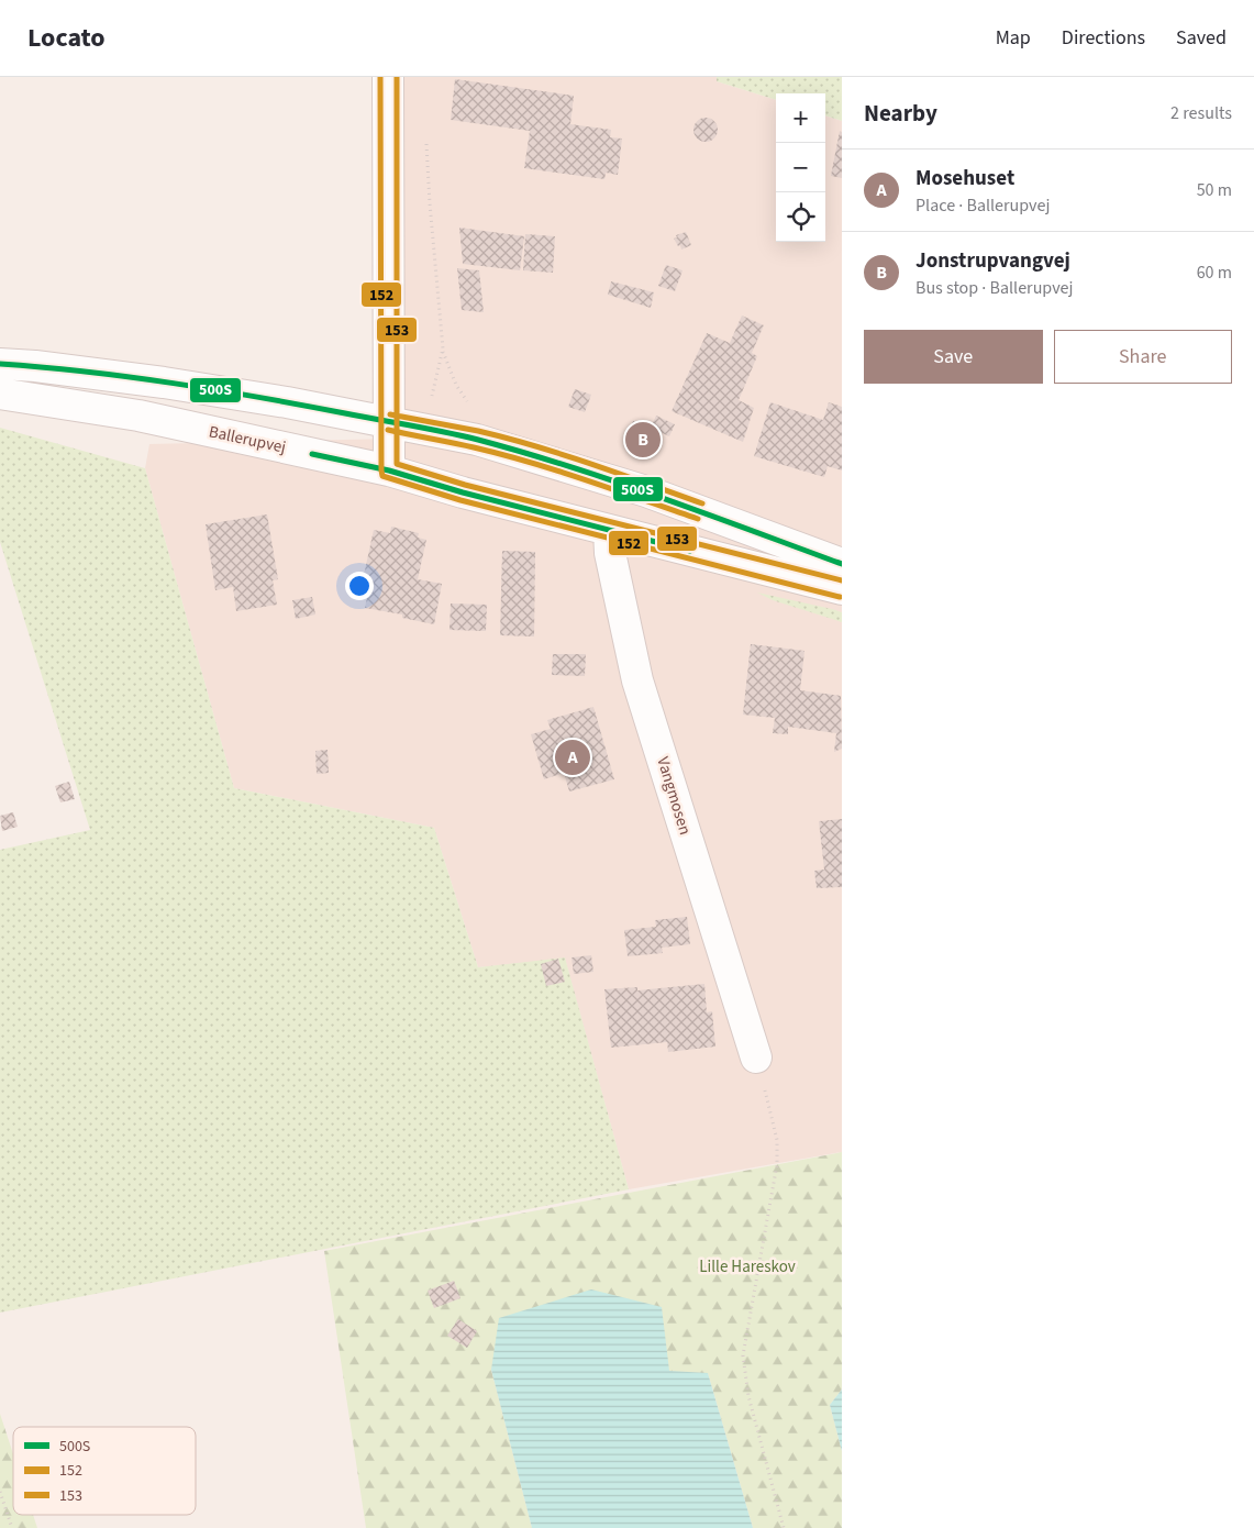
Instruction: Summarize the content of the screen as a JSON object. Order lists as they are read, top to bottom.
{
  "streets": {
    "street": ["Ballerupvej", "Vangmosen"]
  },
  "crossings": [
    ["Ballerupvej", "Vangmosen"]
  ],
  "parks": ["Lille Hareskov"],
  "lines": ["transit line 152", "transit line 153", "transit line 500S"],
  "legend": ["500S", "152", "153"],
  "page": {
    "header": "Locato",
    "nav": ["Map", "Directions", "Saved"],
    "heading": ["Nearby", "2 results"],
    "map_buttons": ["+", "−"],
    "list": [
      {
        "mark": "A",
        "name": "Mosehuset",
        "note": "Place · Ballerupvej",
        "value": "50 m"
      },
      {
        "mark": "B",
        "name": "Jonstrupvangvej",
        "note": "Bus stop · Ballerupvej",
        "value": "60 m"
      }
    ],
    "buttons": ["Save", "Share"],
    "pins": ["B", "A"]
  }
}
